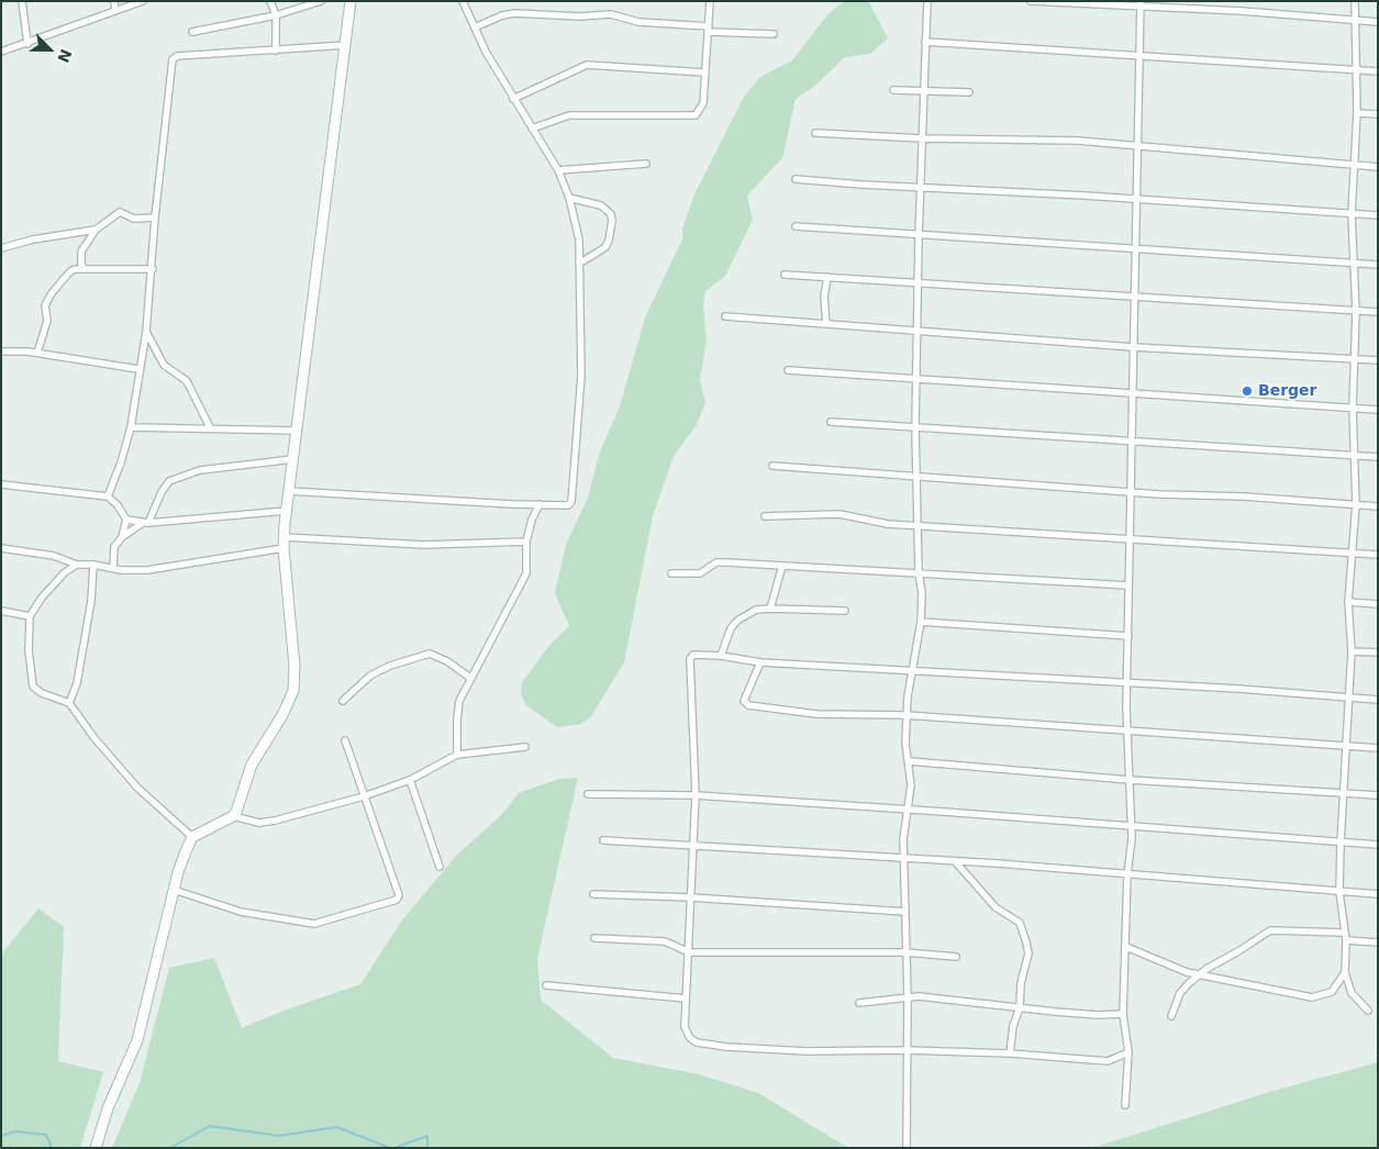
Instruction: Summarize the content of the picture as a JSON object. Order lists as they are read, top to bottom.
{
  "places": ["Berger"],
  "north": "bottom right"
}
